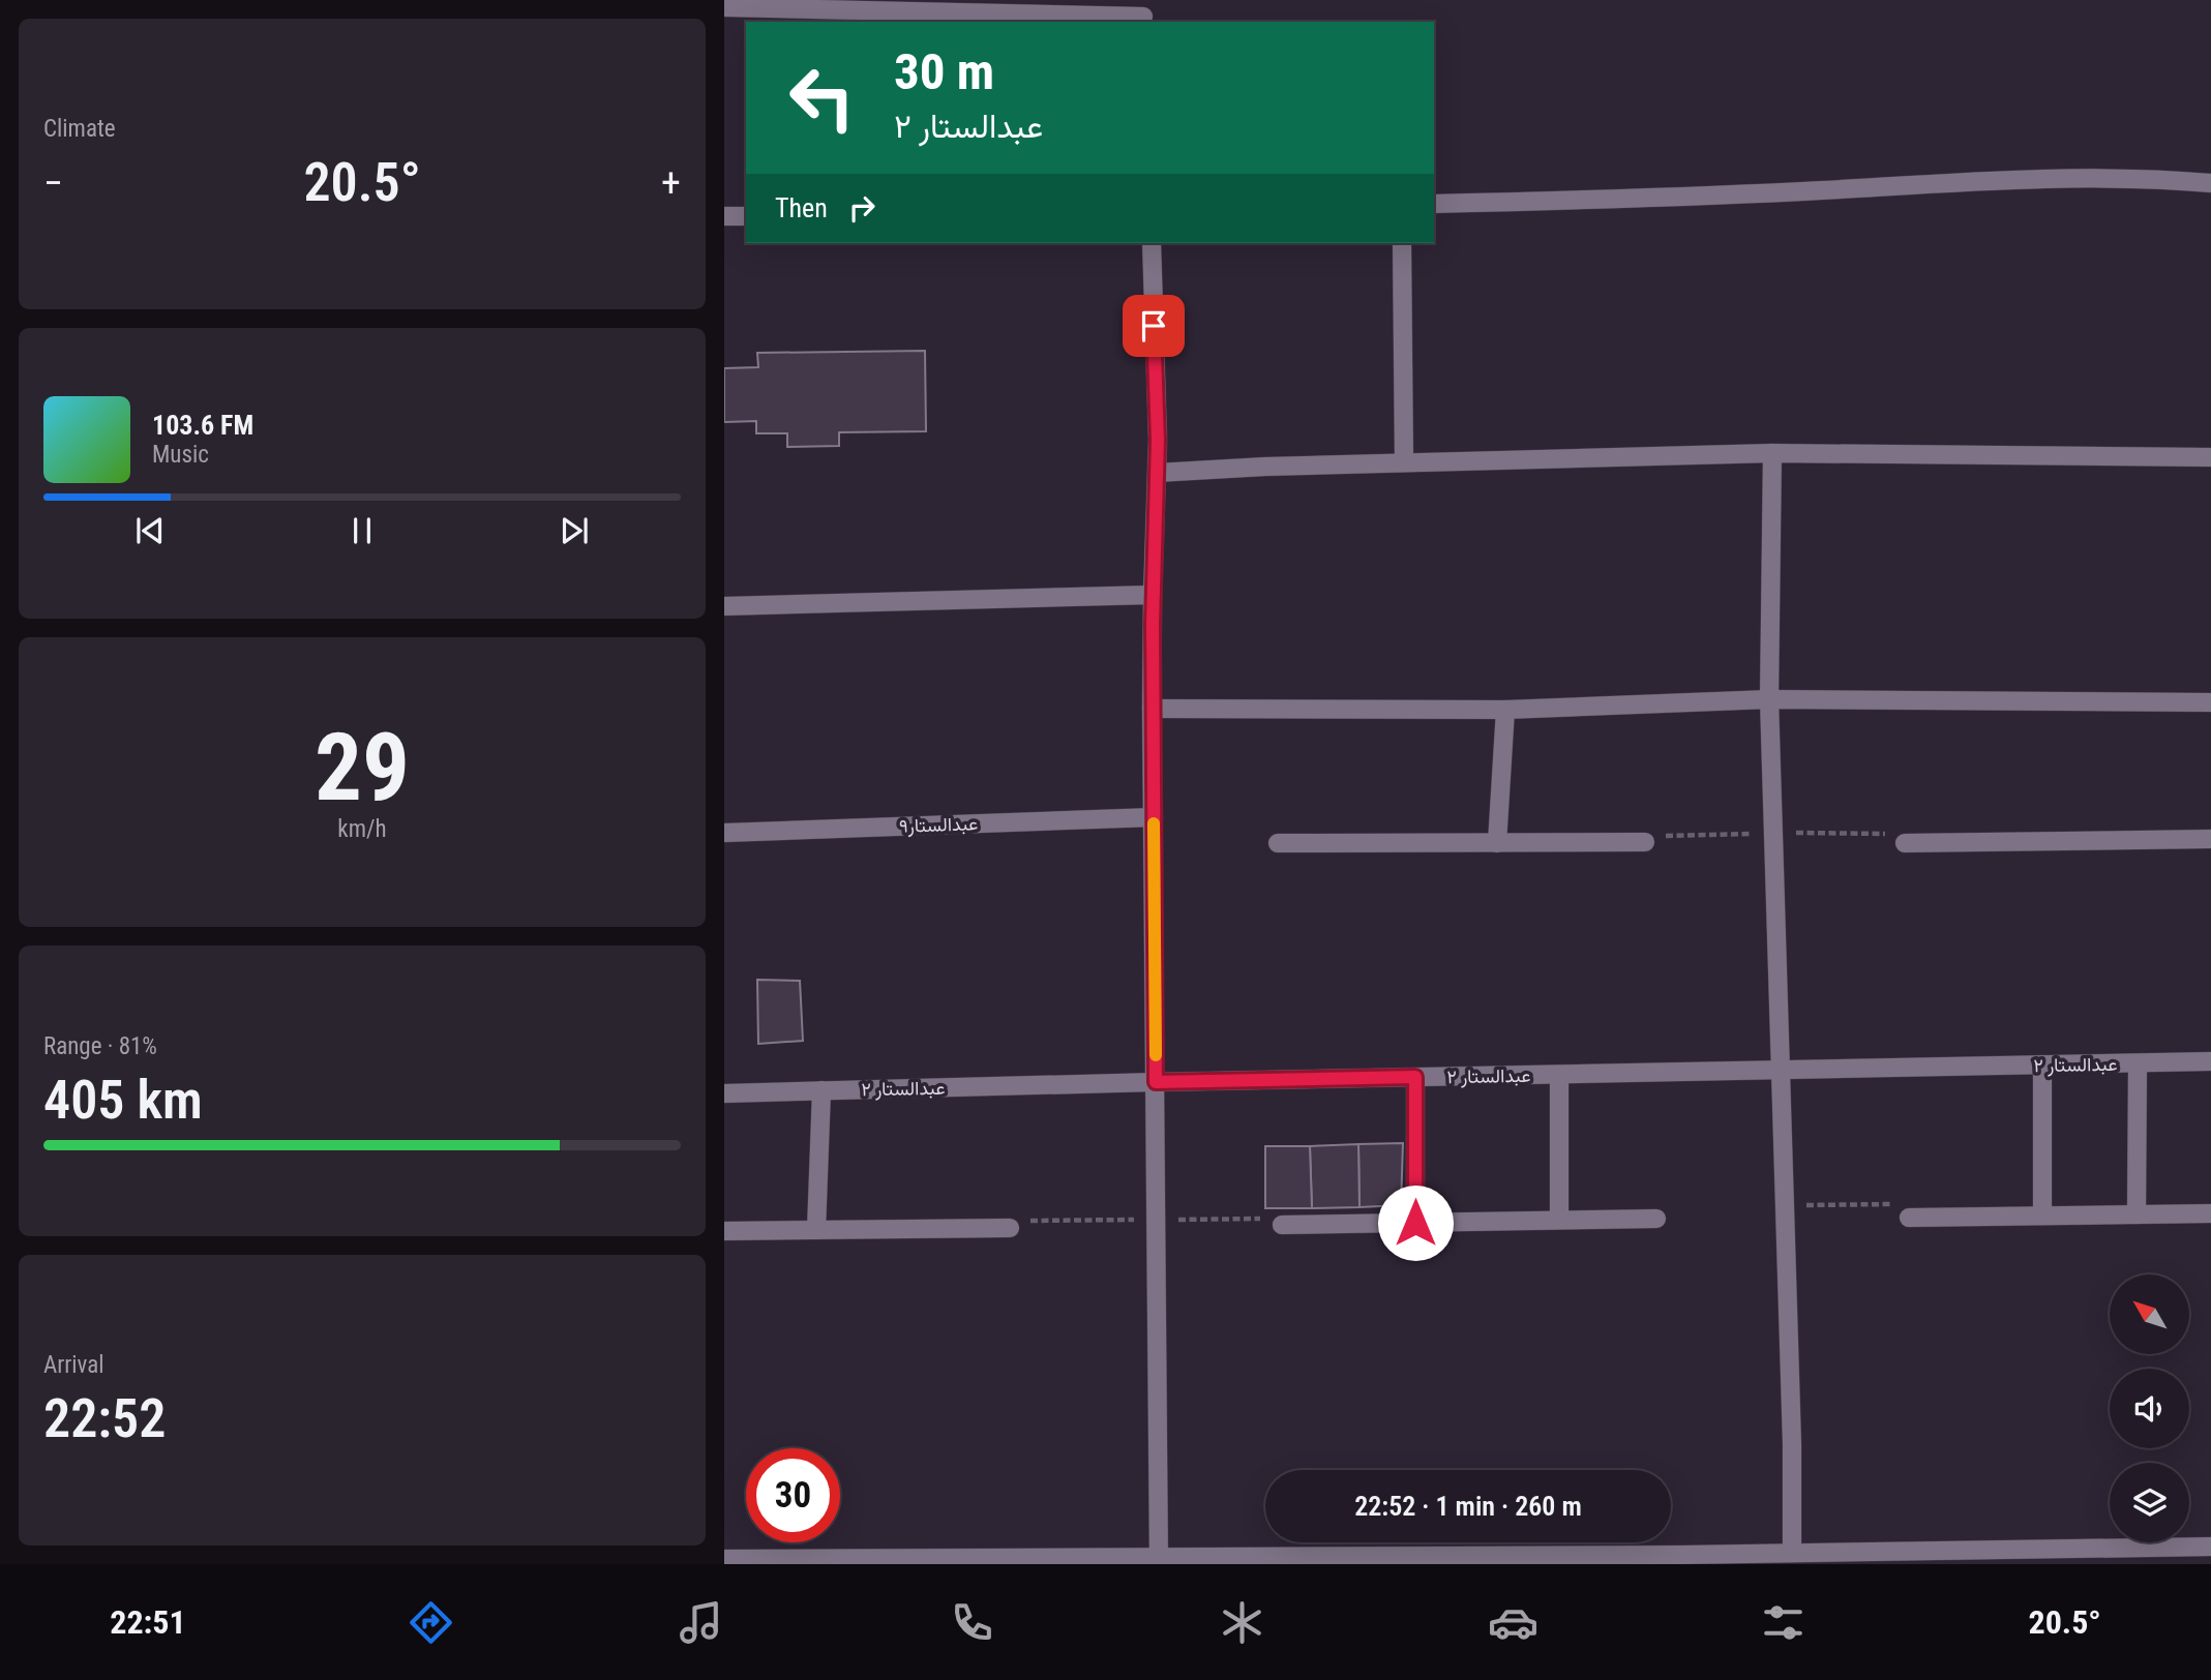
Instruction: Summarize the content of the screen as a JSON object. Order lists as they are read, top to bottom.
{
  "streets": {
    "street": ["عبدالستار۹", "عبدالستار ۲"]
  },
  "north": "top left",
  "page": {
    "tile": [
      "Climate",
      ["29", "km/h"],
      ["Range · 81%", "405 km"],
      ["Arrival", "22:52"]
    ],
    "turn": ["30 m", "عبدالستار ۲"],
    "heat": ["−", "20.5°", "+"],
    "then": "Then",
    "song": ["103.6 FM", "Music"],
    "limit": "30",
    "trip": "22:52 · 1 min · 260 m",
    "tabs": ["22:51", "20.5°"]
  }
}
